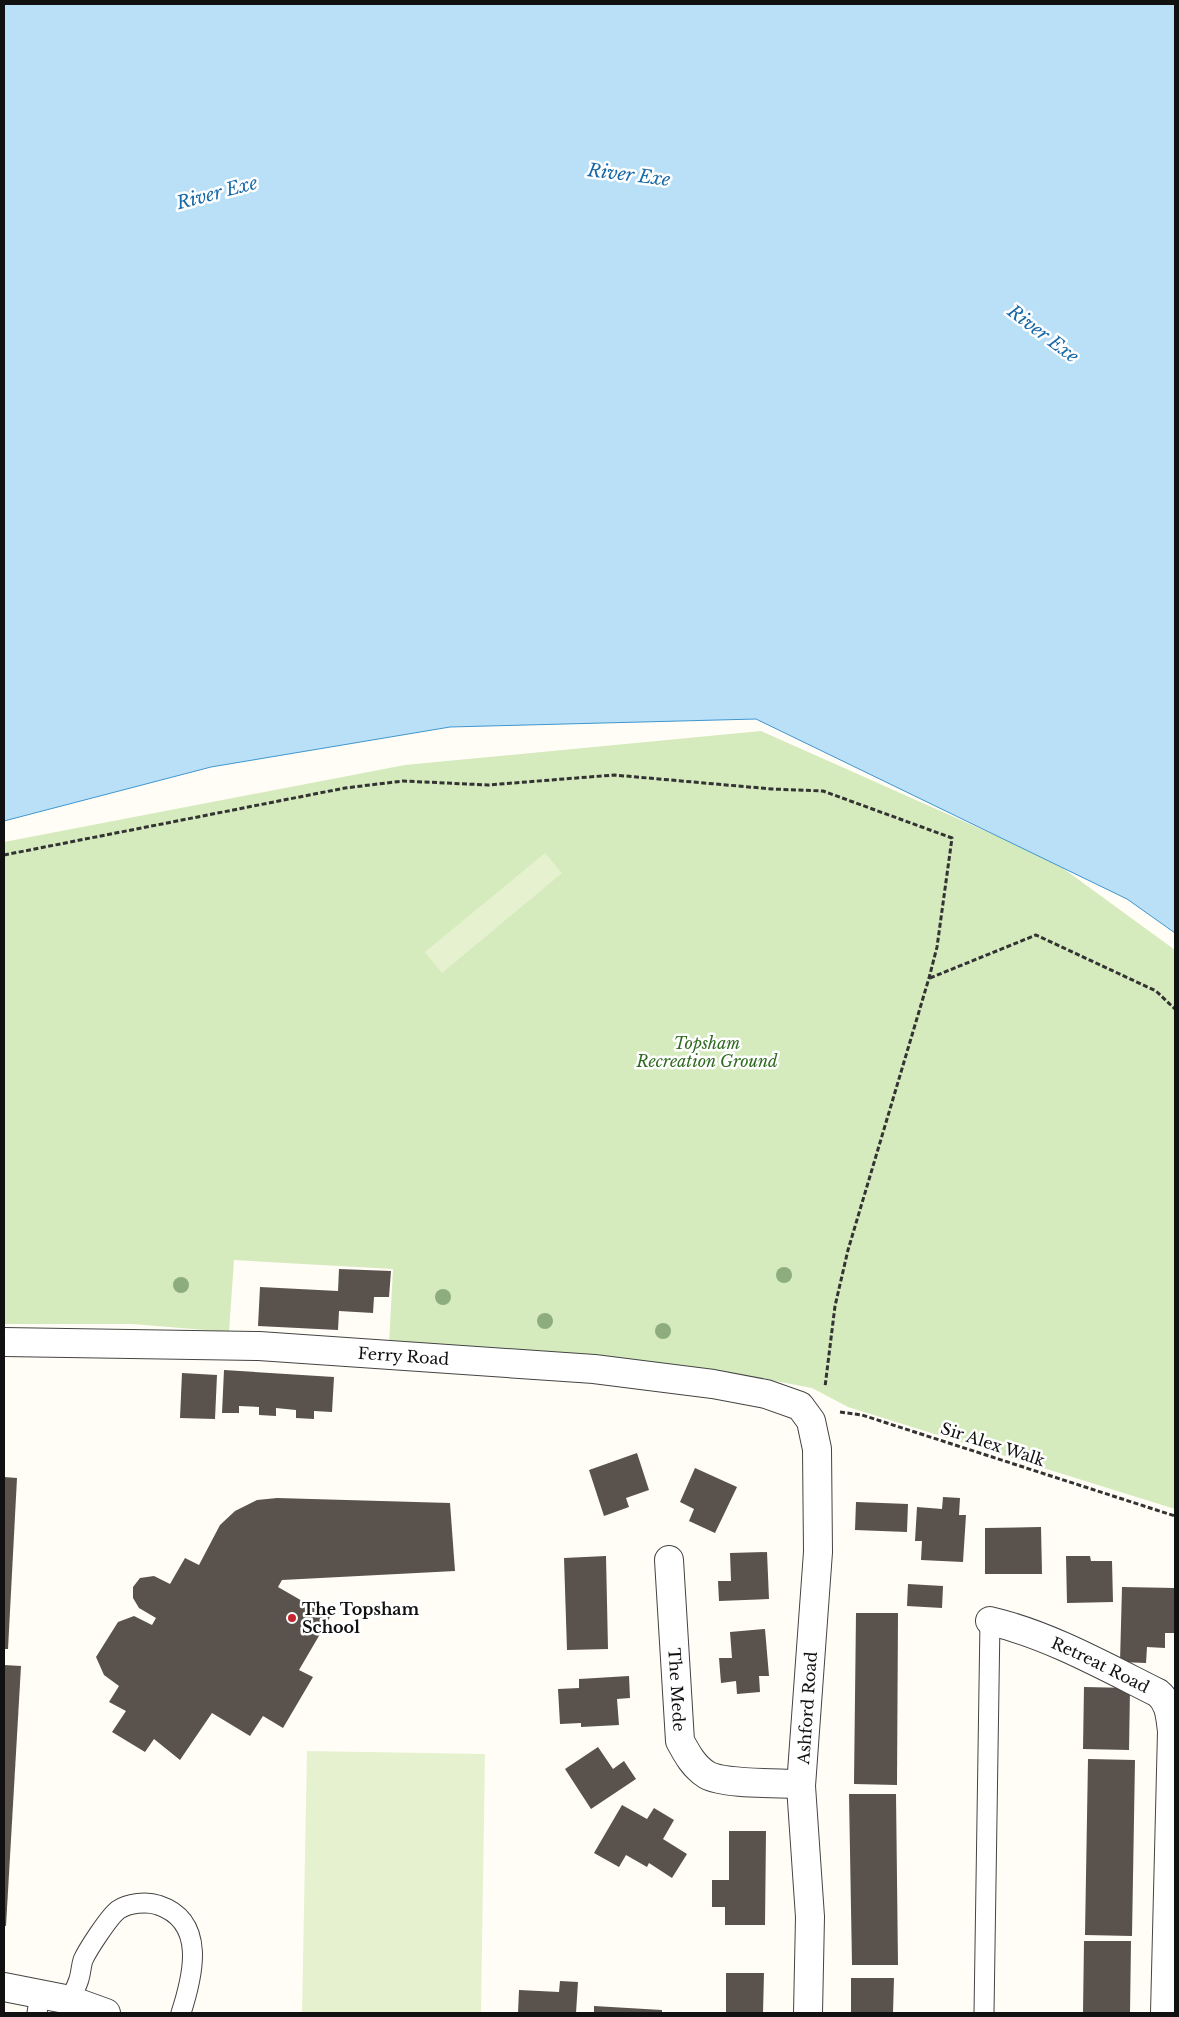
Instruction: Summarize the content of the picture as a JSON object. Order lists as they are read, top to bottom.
{
  "streets": {
    "street": [
      "Ferry Road",
      "Retreat Road",
      "The Mede",
      "Ashford Road"
    ],
    "path": ["Sir Alex Walk"]
  },
  "crossings": [
    ["Ferry Road", "Sir Alex Walk"],
    ["Ferry Road", "Ashford Road"],
    ["Sir Alex Walk", "Ashford Road"],
    ["The Mede", "Ashford Road"]
  ],
  "water": ["River Exe"],
  "parks": ["Topsham Recreation Ground"],
  "places": ["The Topsham School"]
}
